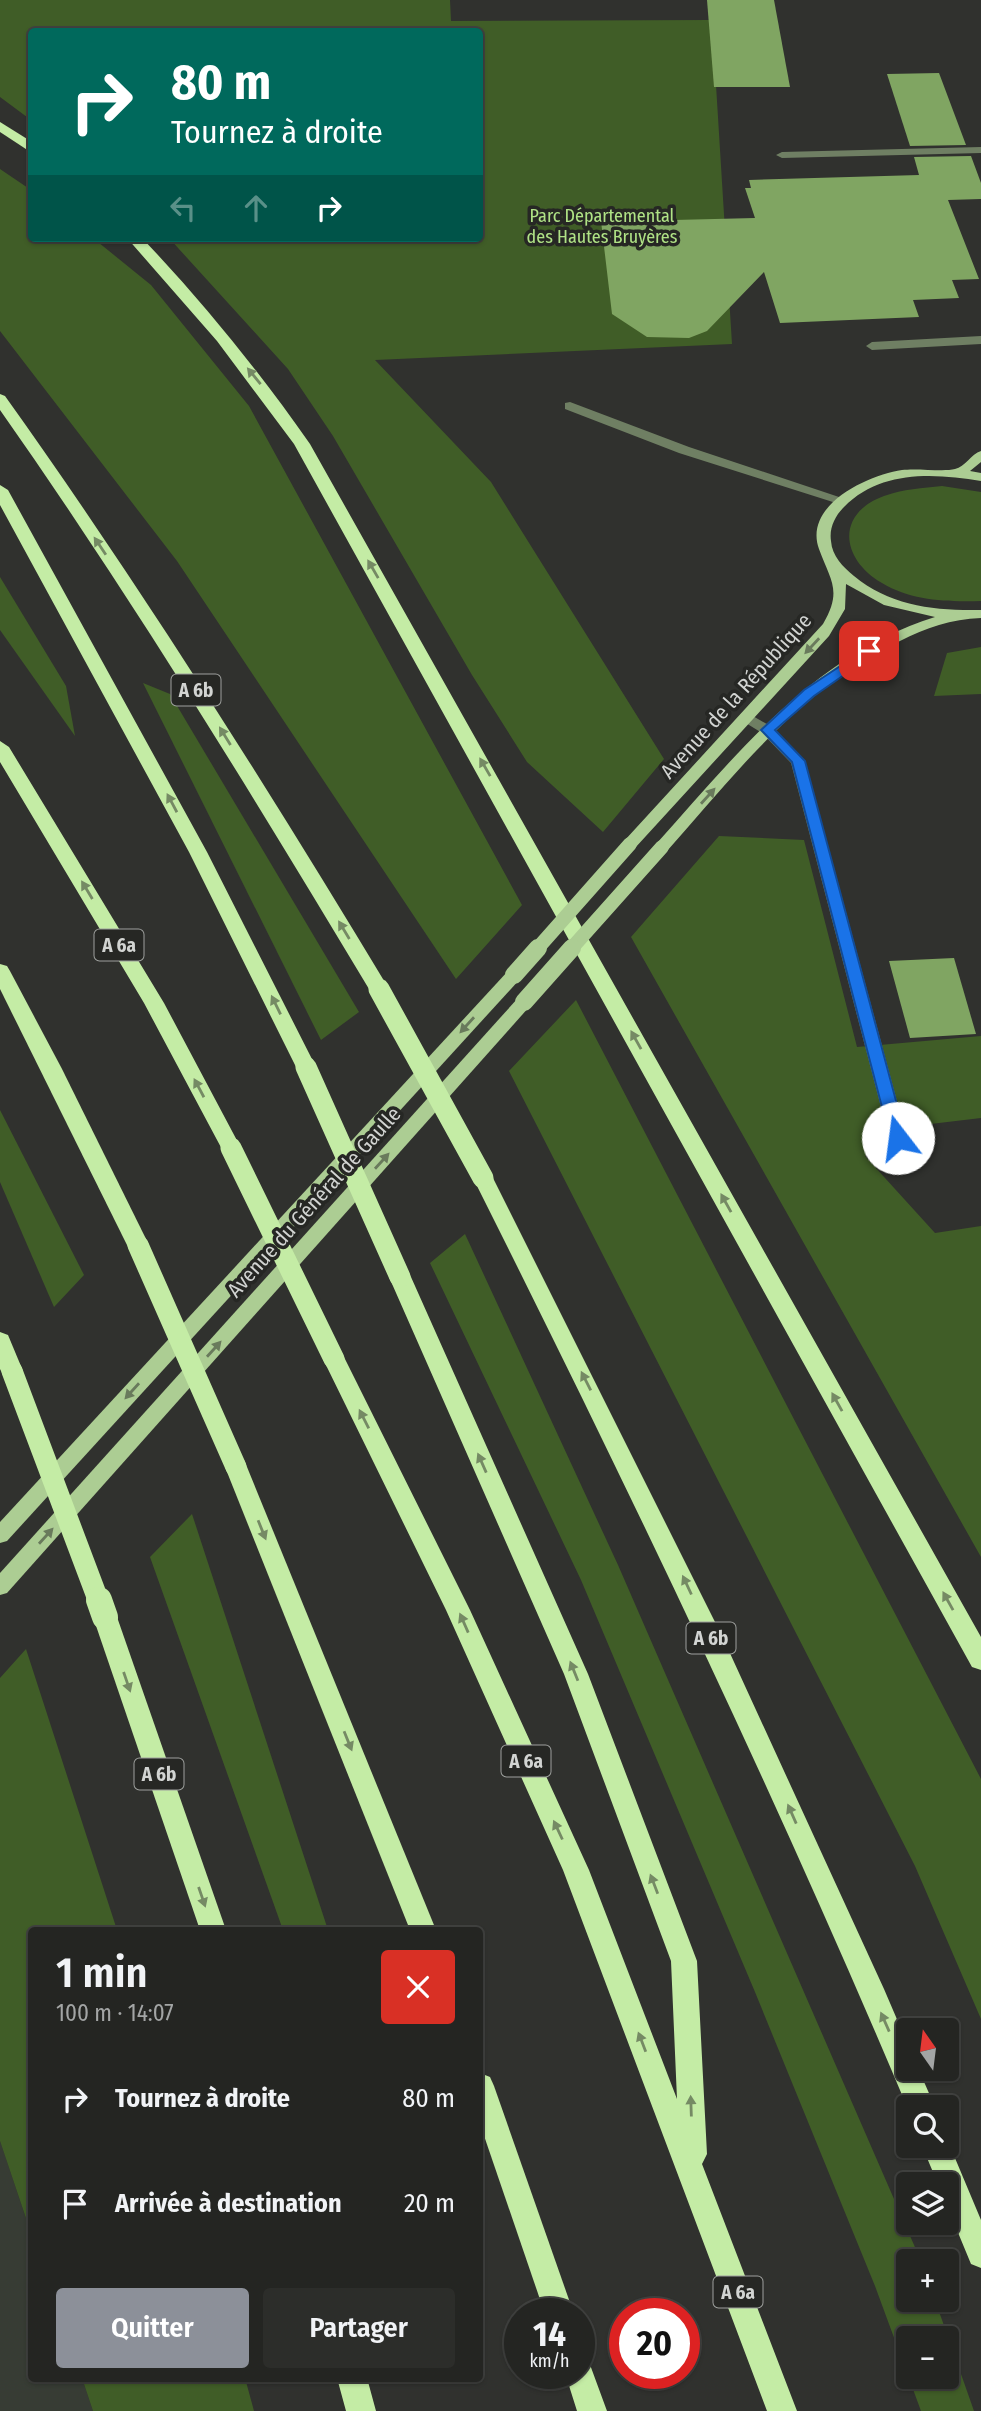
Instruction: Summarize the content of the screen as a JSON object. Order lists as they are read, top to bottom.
{
  "streets": {
    "highway": ["A 6b", "A 6a"],
    "main road": ["Avenue de la République", "Avenue du Général de Gaulle"]
  },
  "crossings": [
    ["Avenue de la République", "Avenue du Général de Gaulle"]
  ],
  "one_way": ["Avenue de la République"],
  "parks": ["Parc Départemental des Hautes Bruyères"],
  "north": "top",
  "page": {
    "turn": ["80 m", "Tournez à droite"],
    "heading": ["1 min", "100 m · 14:07"],
    "map_buttons": ["+", "−"],
    "list": [
      {
        "name": "Tournez à droite",
        "value": "80 m"
      },
      {
        "name": "Arrivée à destination",
        "value": "20 m"
      }
    ],
    "buttons": ["Quitter", "Partager"],
    "speed": "14 km/h",
    "limit": "20"
  }
}
